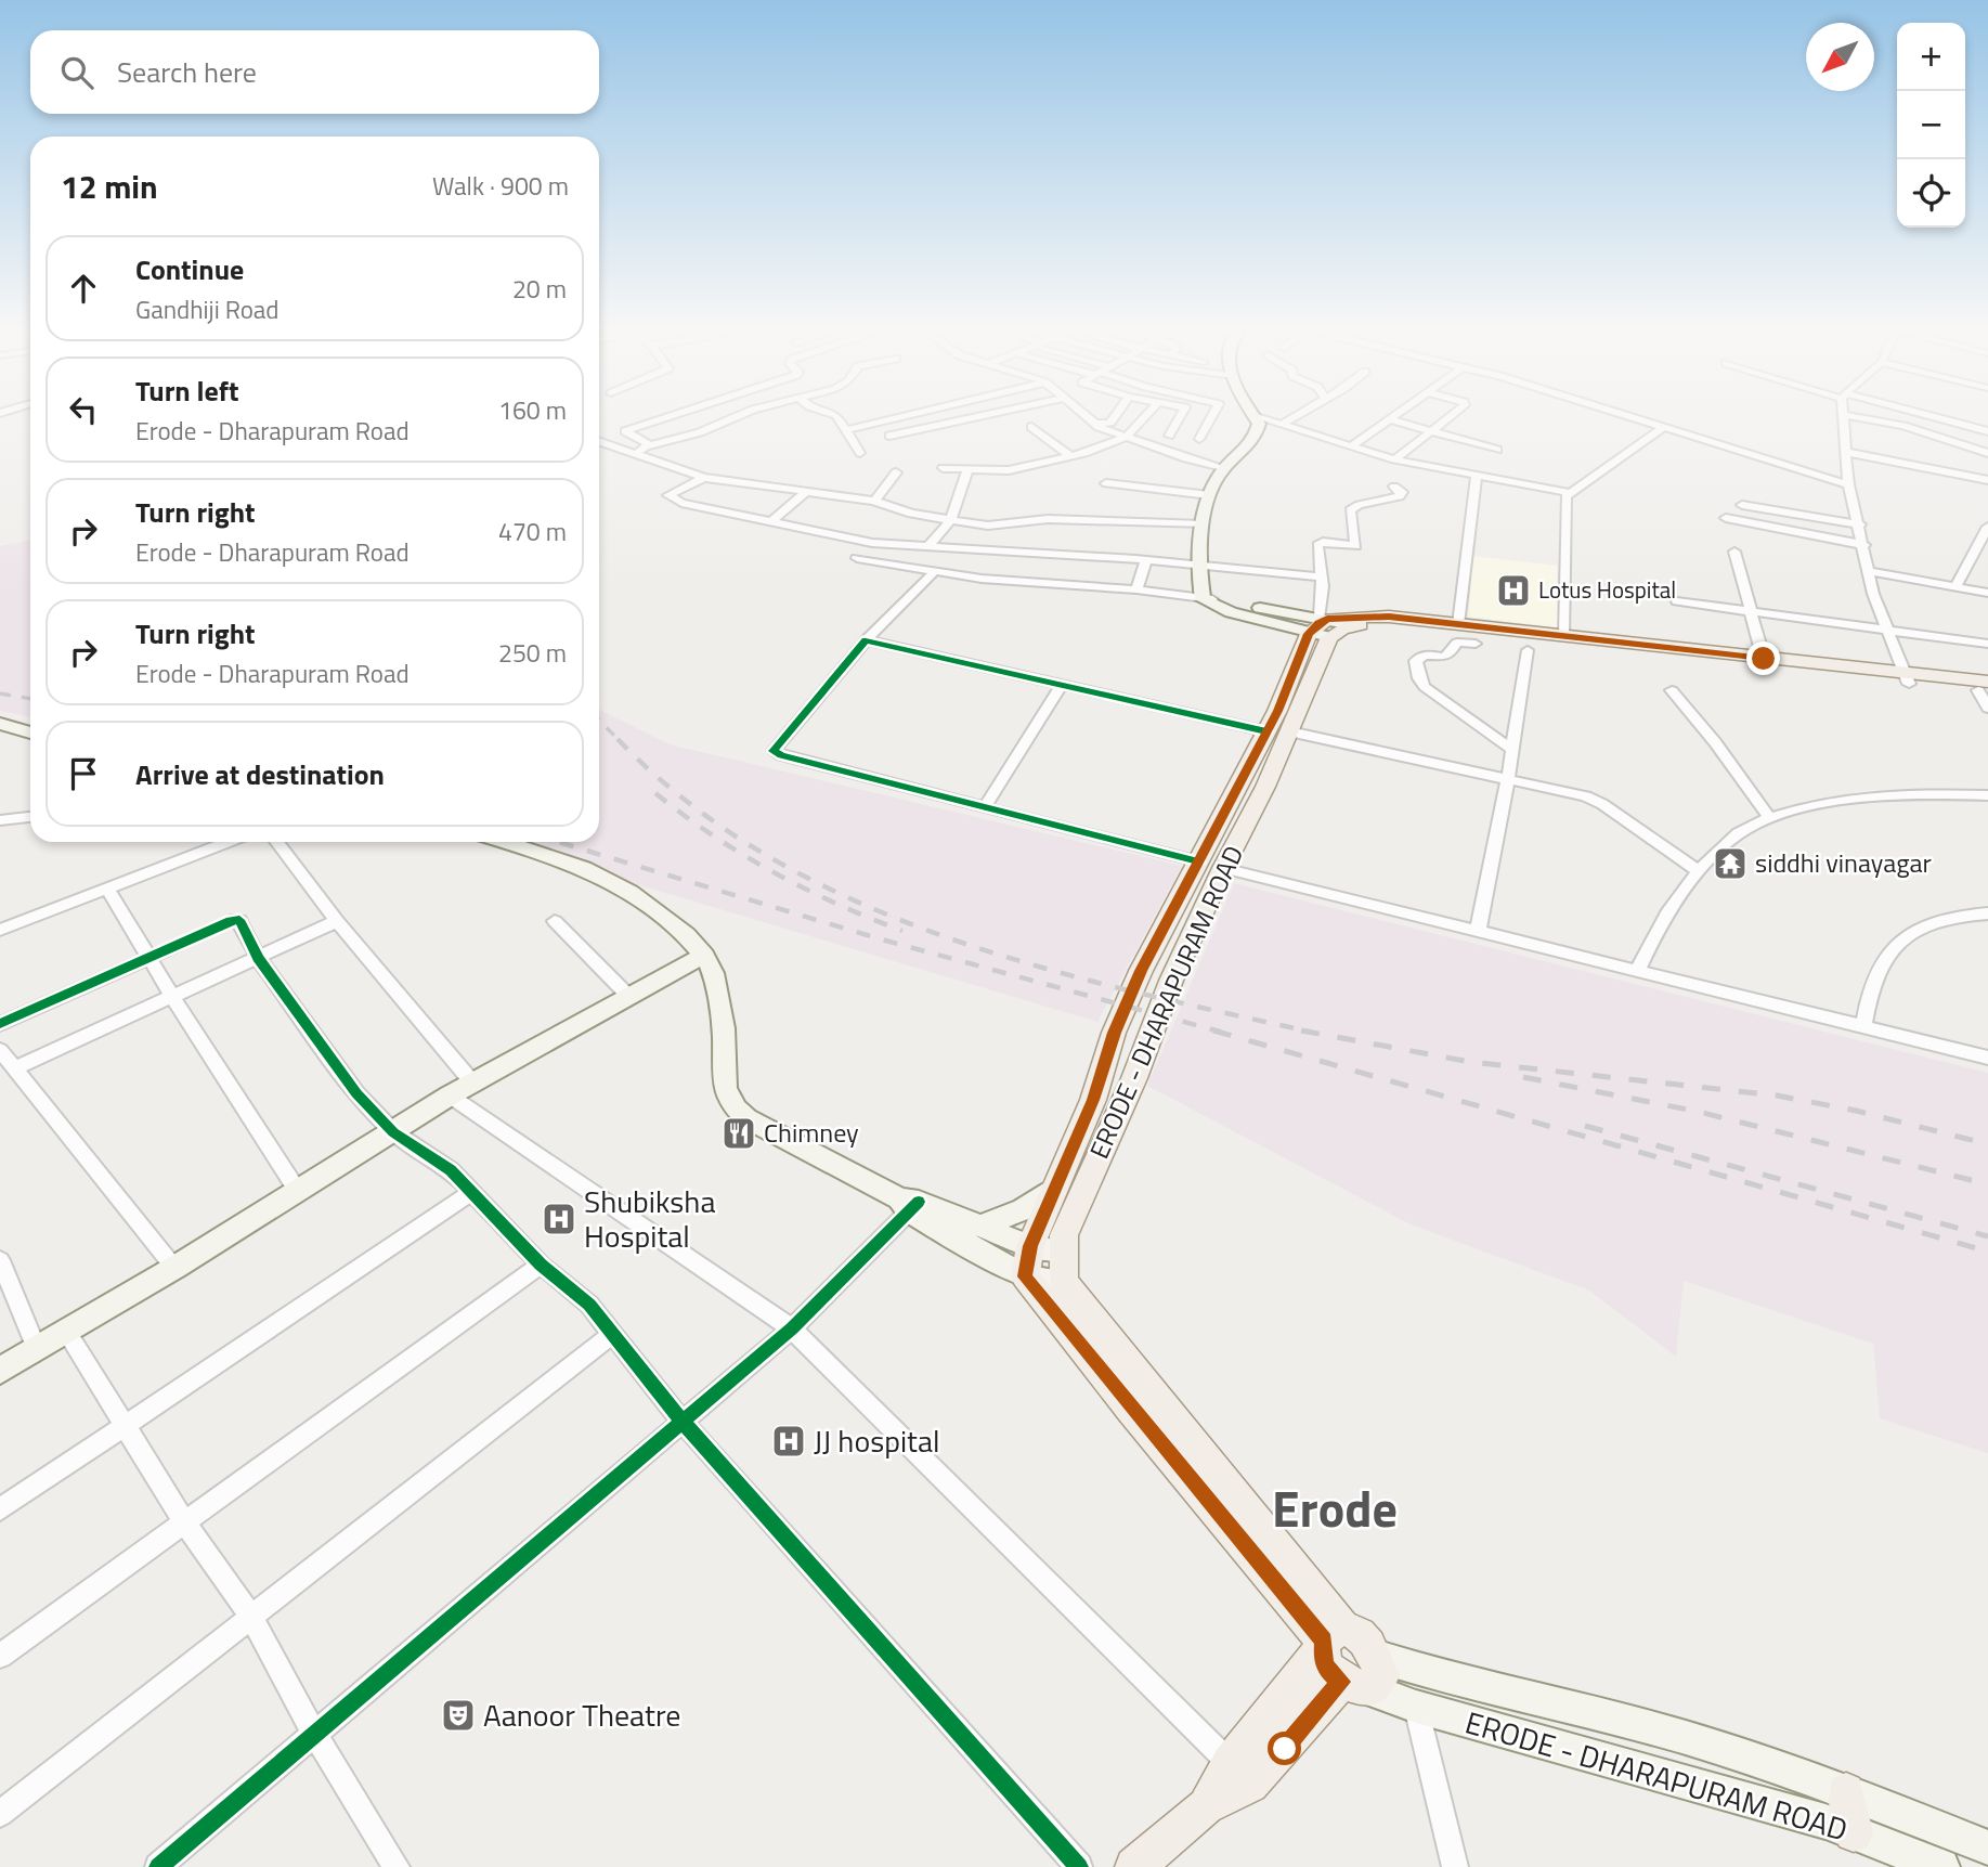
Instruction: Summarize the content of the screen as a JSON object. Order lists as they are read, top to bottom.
{
  "streets": {
    "main road": ["ERODE - DHARAPURAM ROAD"]
  },
  "districts": ["Erode"],
  "places": {
    "hospital": ["Lotus Hospital", "Shubiksha Hospital", "JJ hospital"],
    "temple": ["siddhi vinayagar"],
    "restaurant": ["Chimney"],
    "theatre": ["Aanoor Theatre"]
  },
  "north": "bottom left",
  "page": {
    "map_buttons": ["+", "−"],
    "search": "Search here",
    "heading": ["12 min", "Walk · 900 m"],
    "list": [
      ["Continue", "Gandhiji Road", "20 m"],
      ["Turn left", "Erode - Dharapuram Road", "160 m"],
      ["Turn right", "Erode - Dharapuram Road", "470 m"],
      ["Turn right", "Erode - Dharapuram Road", "250 m"],
      "Arrive at destination"
    ]
  }
}
